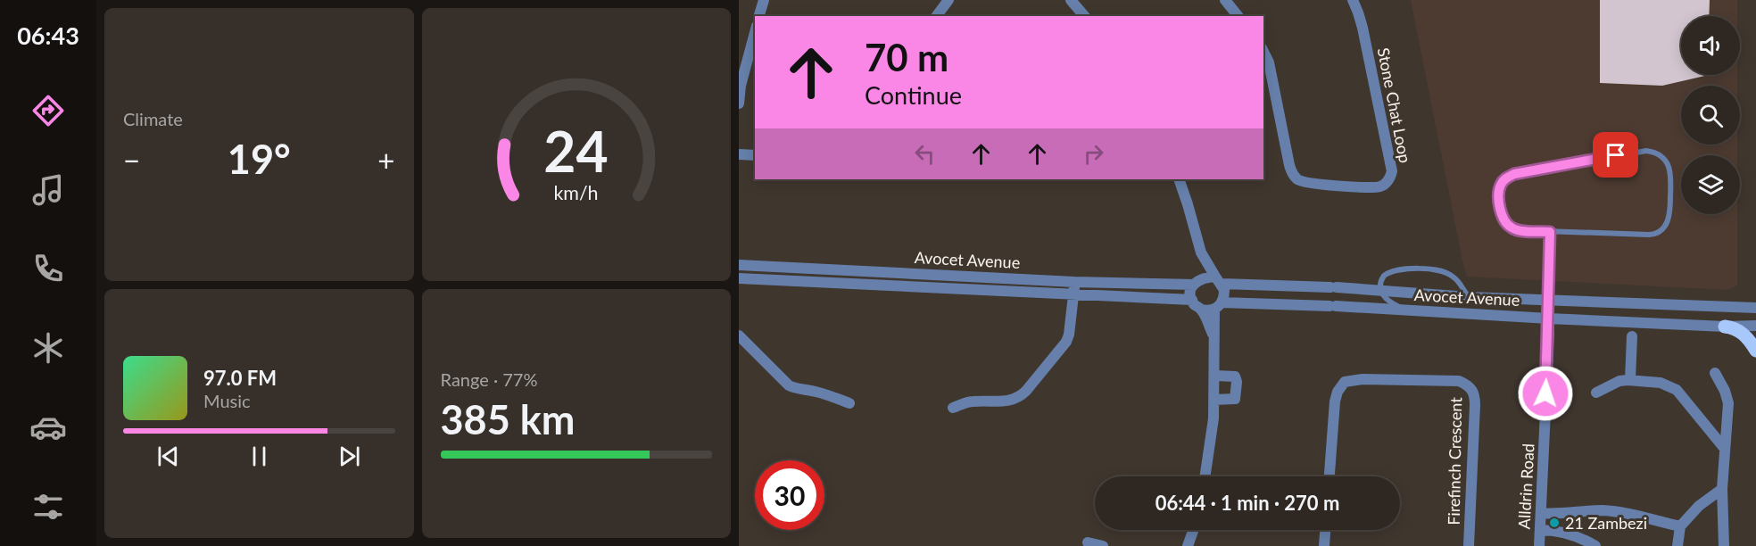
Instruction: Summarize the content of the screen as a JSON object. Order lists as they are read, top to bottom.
{
  "streets": {
    "street": [
      "Stone Chat Loop",
      "Avocet Avenue",
      "Firefinch Crescent",
      "Alldrin Road"
    ]
  },
  "crossings": [
    ["Avocet Avenue", "Alldrin Road"]
  ],
  "places": ["21 Zambezi"],
  "page": {
    "tabs": "06:43",
    "tile": [
      "Climate",
      ["Range · 77%", "385 km"]
    ],
    "turn": ["70 m", "Continue"],
    "heat": ["−", "19°", "+"],
    "song": ["97.0 FM", "Music"],
    "limit": "30",
    "trip": "06:44 · 1 min · 270 m",
    "gauge": ["24", "km/h"]
  }
}
